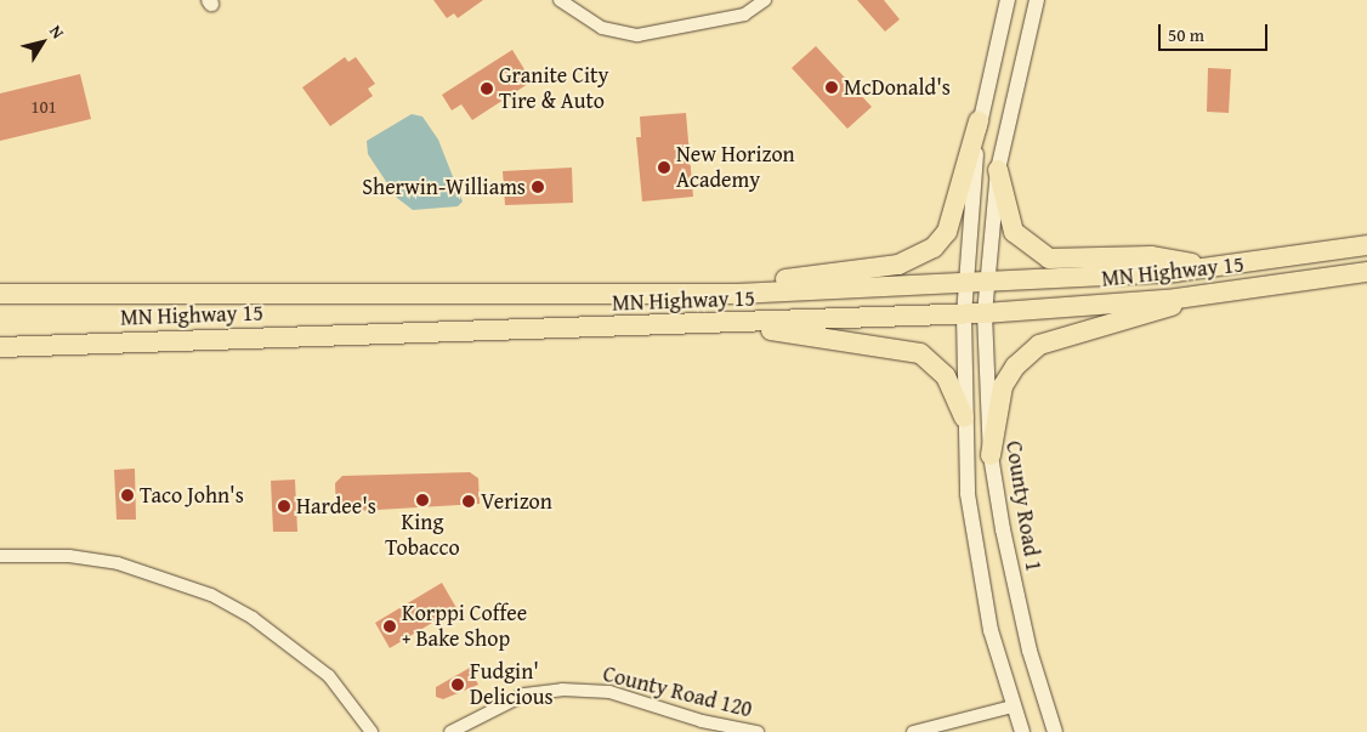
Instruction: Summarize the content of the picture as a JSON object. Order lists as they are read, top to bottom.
{
  "streets": {
    "highway": ["MN Highway 15"],
    "street": ["County Road 1", "County Road 120"]
  },
  "crossings": [
    ["MN Highway 15", "County Road 1"]
  ],
  "places": [
    "McDonald's",
    "Granite City Tire & Auto",
    "New Horizon Academy",
    "Sherwin-Williams",
    "Taco John's",
    "King Tobacco",
    "Verizon",
    "Hardee's",
    "Korppi Coffee + Bake Shop",
    "Fudgin' Delicious"
  ],
  "house_numbers": ["101"],
  "scale_bar": "50 m",
  "north": "top right"
}
